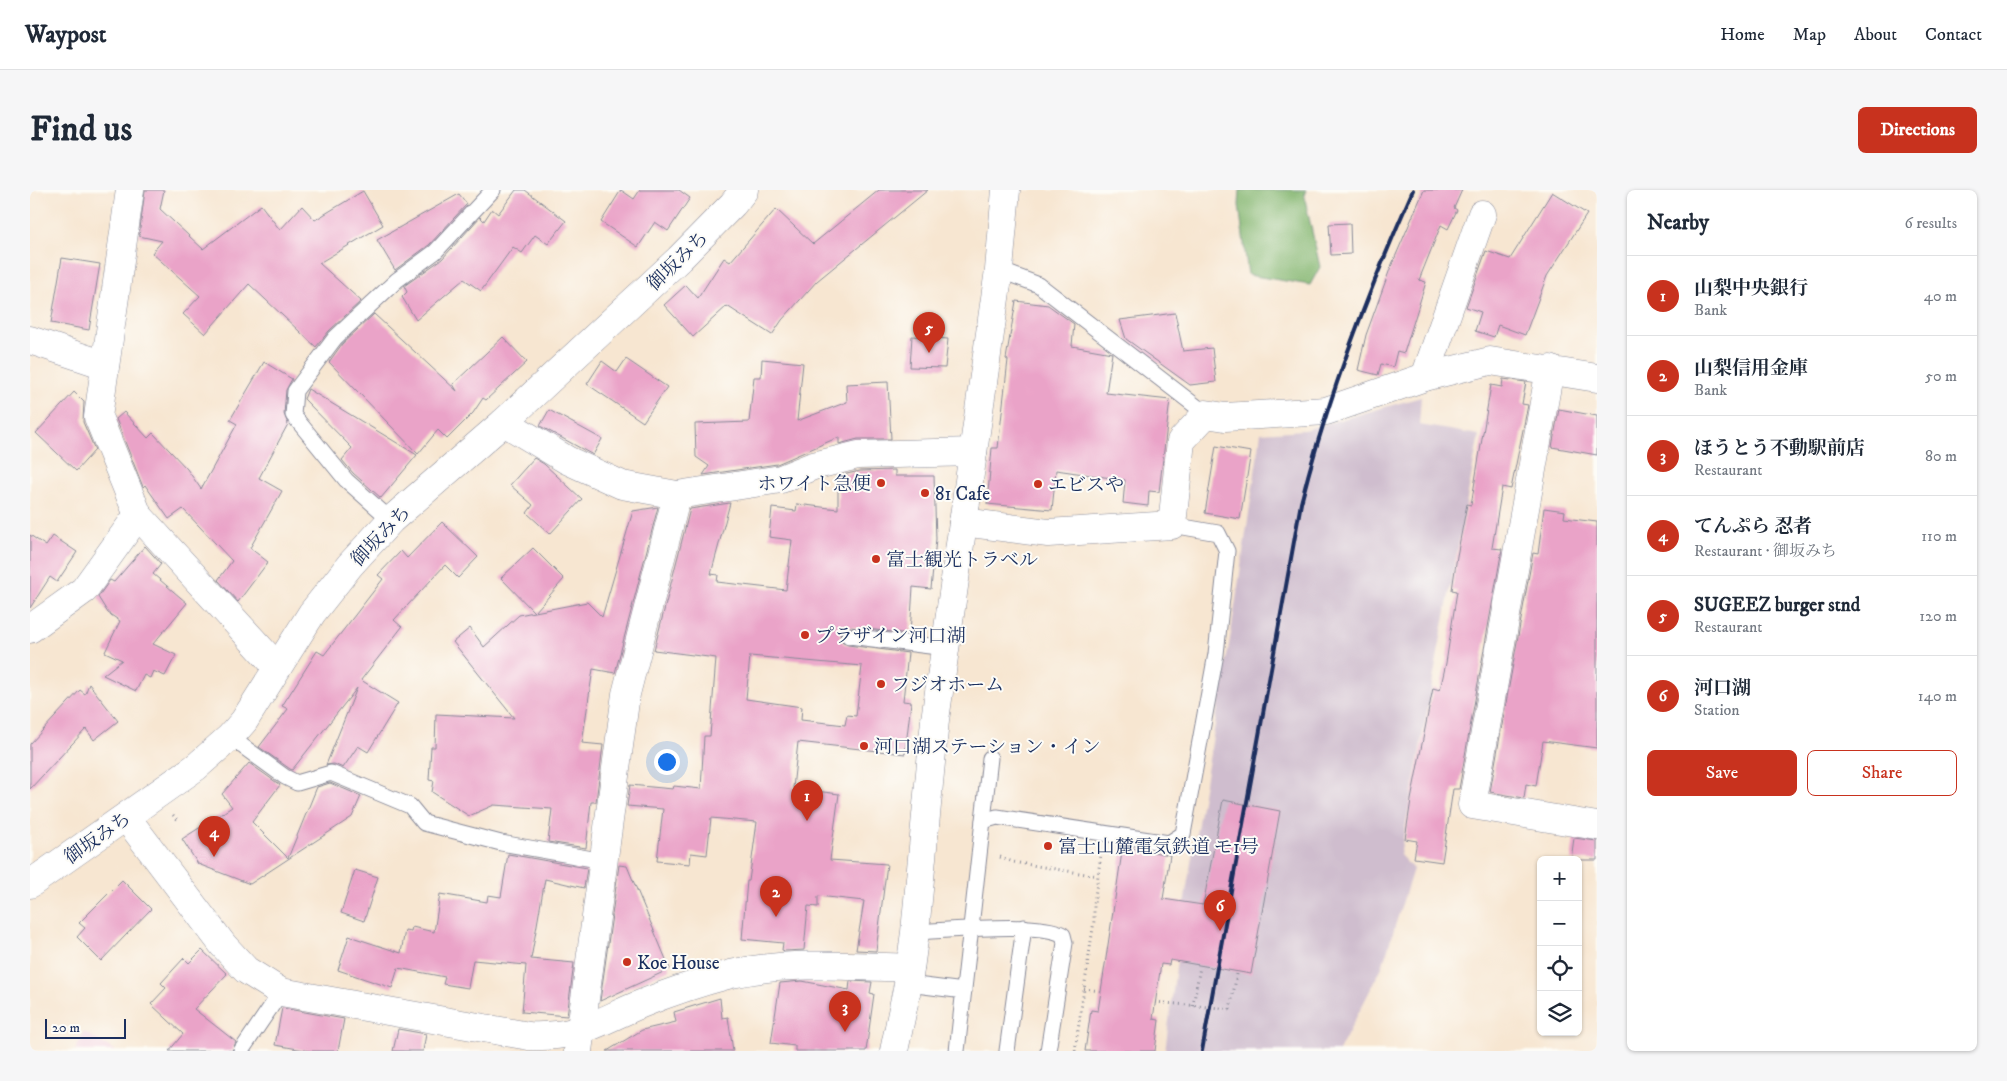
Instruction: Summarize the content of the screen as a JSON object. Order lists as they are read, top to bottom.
{
  "streets": {
    "main road": ["御坂みち"]
  },
  "places": [
    "ホワイト急便",
    "エビスや",
    "81 Cafe",
    "富士観光トラベル",
    "プラザイン河口湖",
    "フジオホーム",
    "河口湖ステーション・イン",
    "富士山麓電気鉄道 モ1号",
    "Koe House"
  ],
  "scale_bar": "20 m",
  "page": {
    "header": "Waypost",
    "nav": [
      "Home",
      "Map",
      "About",
      "Contact"
    ],
    "buttons": [
      "Directions",
      ["Save", "Share"]
    ],
    "title": "Find us",
    "heading": ["Nearby", "6 results"],
    "list": [
      {
        "mark": "1",
        "name": "山梨中央銀行",
        "note": "Bank",
        "value": "40 m"
      },
      {
        "mark": "2",
        "name": "山梨信用金庫",
        "note": "Bank",
        "value": "50 m"
      },
      {
        "mark": "3",
        "name": "ほうとう不動駅前店",
        "note": "Restaurant",
        "value": "80 m"
      },
      {
        "mark": "4",
        "name": "てんぷら 忍者",
        "note": "Restaurant · 御坂みち",
        "value": "110 m"
      },
      {
        "mark": "5",
        "name": "SUGEEZ burger stnd",
        "note": "Restaurant",
        "value": "120 m"
      },
      {
        "mark": "6",
        "name": "河口湖",
        "note": "Station",
        "value": "140 m"
      }
    ],
    "pins": [
      "5",
      "1",
      "4",
      "2",
      "6",
      "3"
    ],
    "map_buttons": ["+", "−"],
    "scale": "20 m"
  }
}
